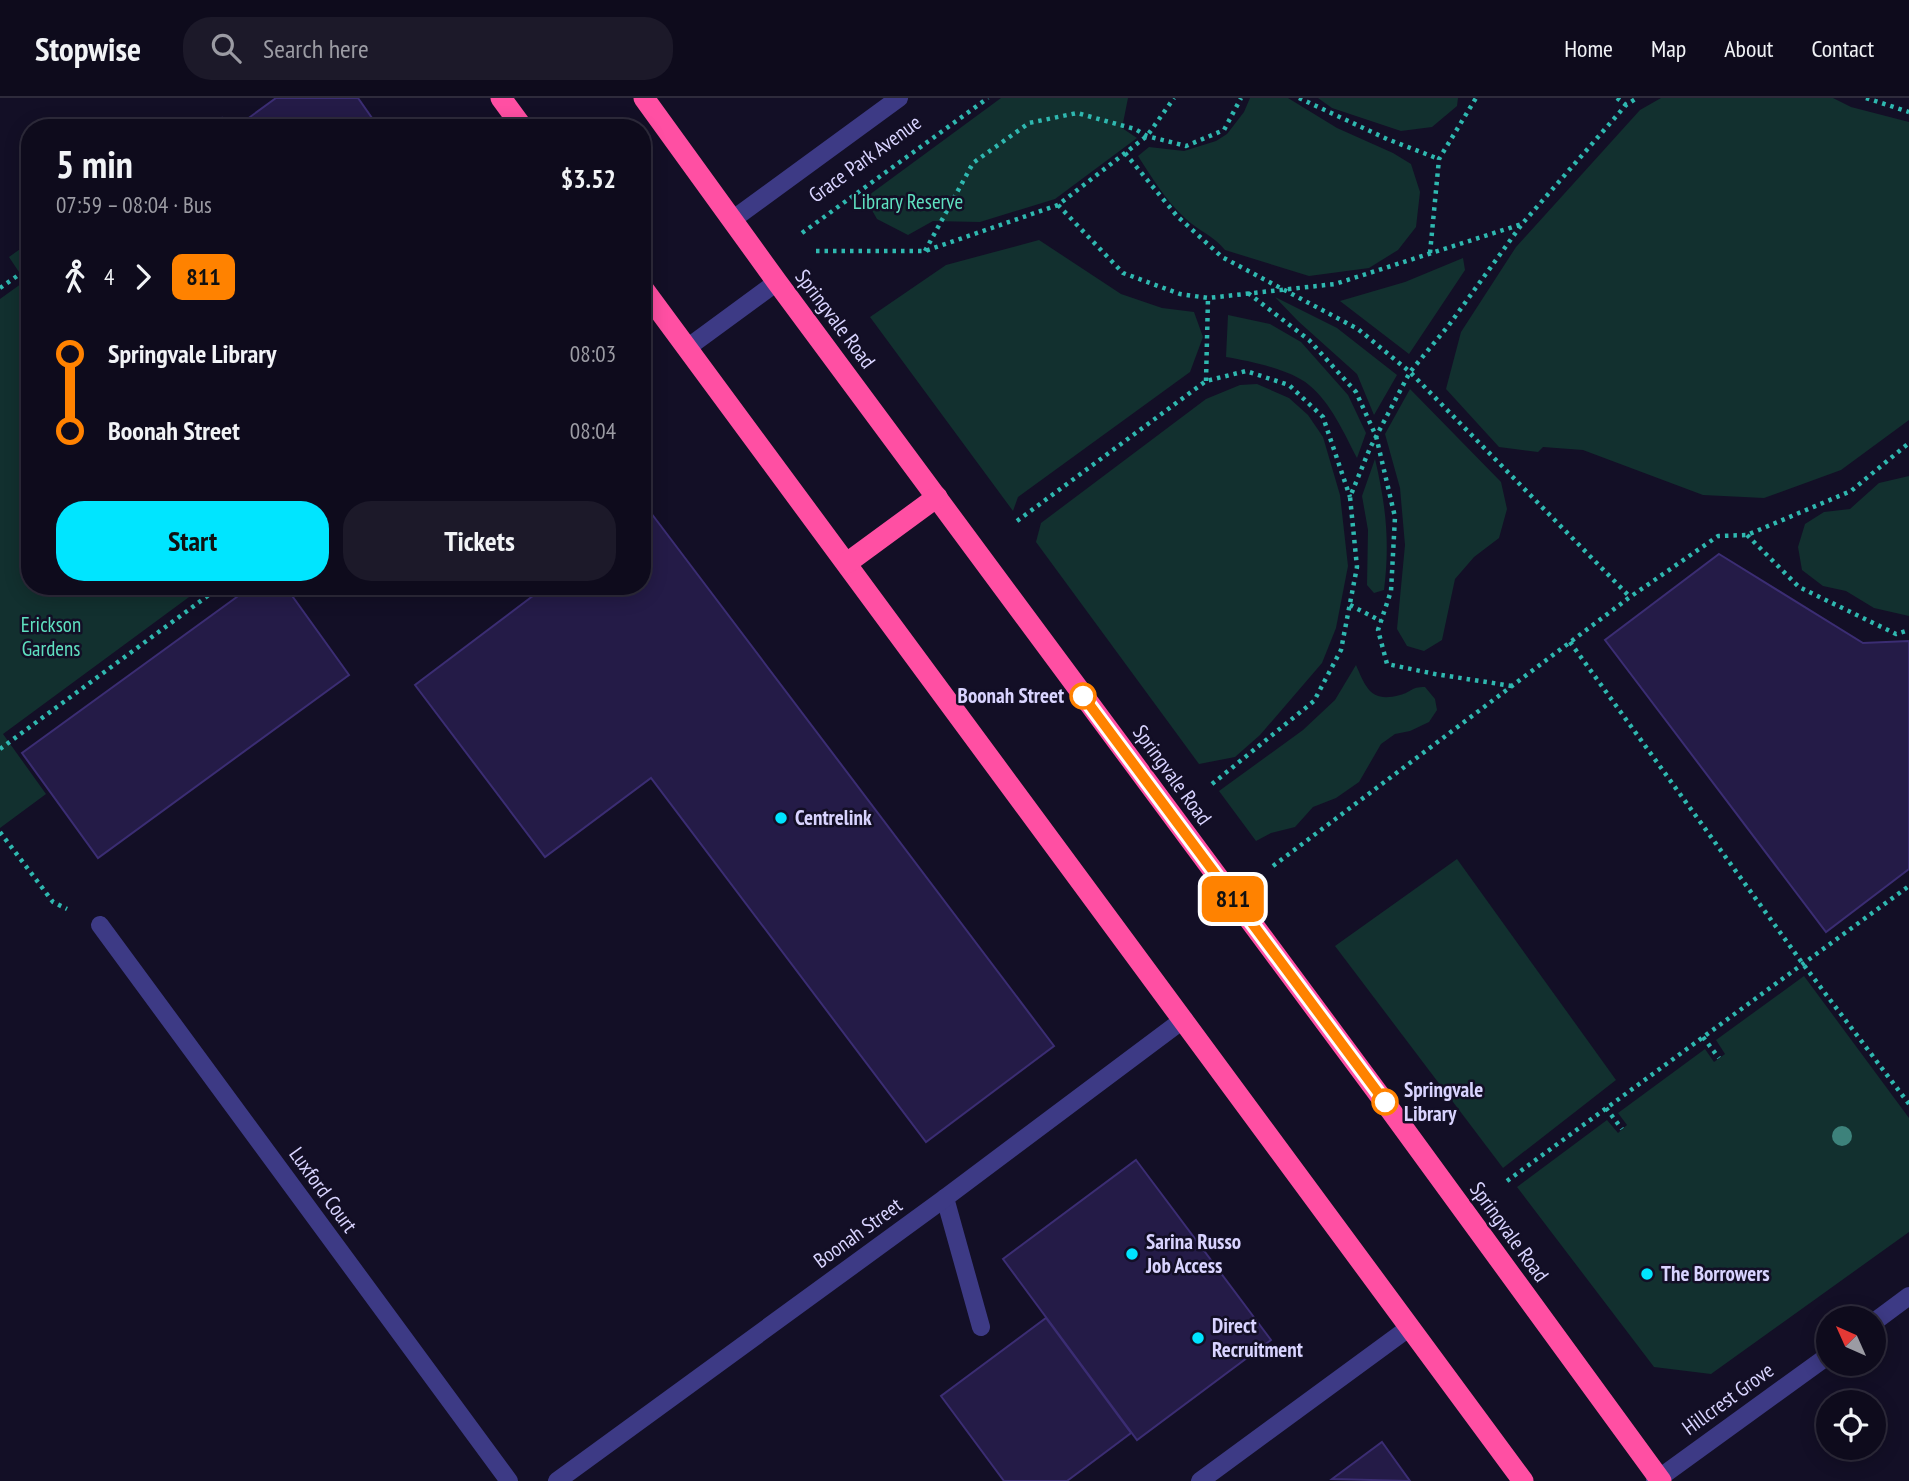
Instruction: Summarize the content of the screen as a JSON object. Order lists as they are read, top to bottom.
{
  "streets": {
    "highway": ["Springvale Road"],
    "street": [
      "Grace Park Avenue",
      "Luxford Court",
      "Boonah Street",
      "Hillcrest Grove"
    ]
  },
  "crossings": [
    ["Grace Park Avenue", "Springvale Road"],
    ["Springvale Road", "Hillcrest Grove"]
  ],
  "parks": ["Library Reserve", "Erickson Gardens"],
  "places": [
    "Boonah Street",
    "Centrelink",
    "Springvale Library",
    "Sarina Russo Job Access",
    "The Borrowers",
    "Direct Recruitment"
  ],
  "lines": ["bus line 811"],
  "north": "top left",
  "page": {
    "header": "Stopwise",
    "search": "Search here",
    "nav": [
      "Home",
      "Map",
      "About",
      "Contact"
    ],
    "on_map": "811",
    "heading": ["5 min", "07:59 – 08:04 · Bus", "$3.52"],
    "legs": ["4", "811"],
    "list": [
      {
        "name": "Springvale Library",
        "value": "08:03"
      },
      {
        "name": "Boonah Street",
        "value": "08:04"
      }
    ],
    "buttons": ["Start", "Tickets"]
  }
}
